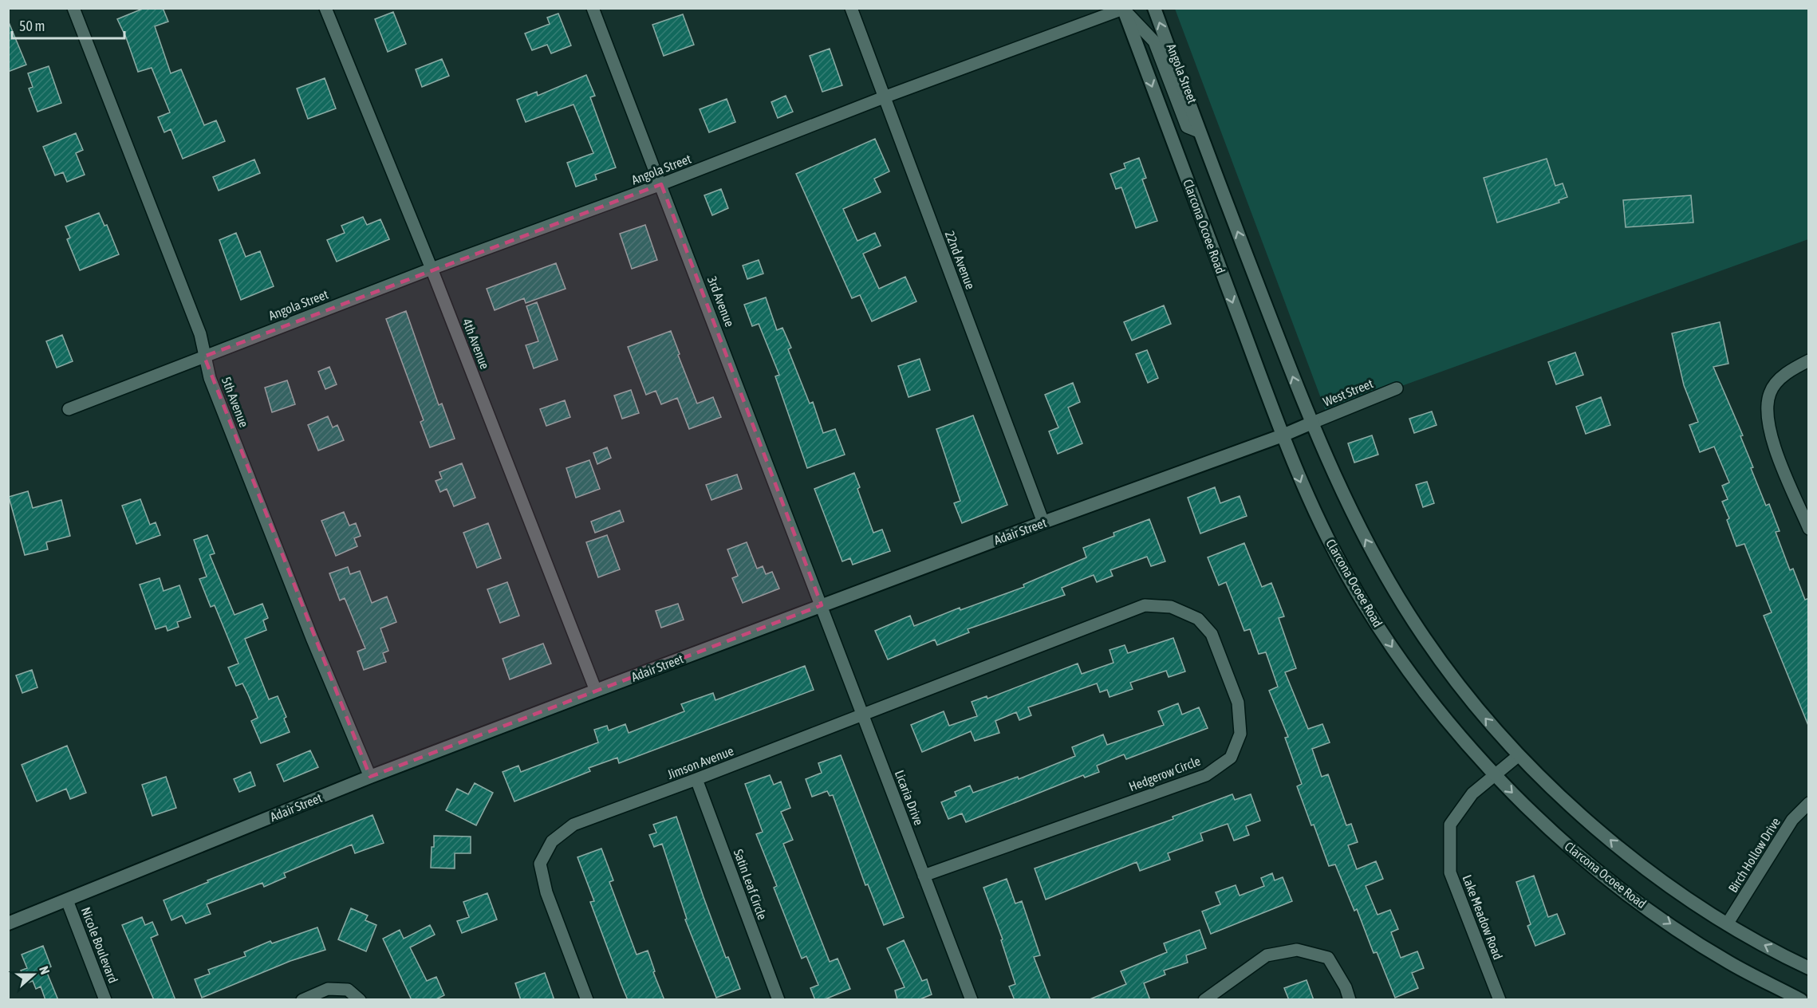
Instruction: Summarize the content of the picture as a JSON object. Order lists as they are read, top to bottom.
{
  "streets": {
    "street": [
      "Angola Street",
      "Clarcona Ocoee Road",
      "22nd Avenue",
      "3rd Avenue",
      "4th Avenue",
      "West Street",
      "5th Avenue",
      "Adair Street",
      "Jimson Avenue",
      "Hedgerow Circle",
      "Licaria Drive",
      "Birch Hollow Drive",
      "Satin Leaf Circle",
      "Lake Meadow Road",
      "Nicole Boulevard"
    ]
  },
  "crossings": [
    ["Angola Street", "Clarcona Ocoee Road"],
    ["Angola Street", "22nd Avenue"],
    ["Angola Street", "3rd Avenue"],
    ["Angola Street", "4th Avenue"],
    ["Angola Street", "5th Avenue"],
    ["Clarcona Ocoee Road", "Adair Street"],
    ["Clarcona Ocoee Road", "Lake Meadow Road"],
    ["22nd Avenue", "Adair Street"],
    ["3rd Avenue", "Adair Street"],
    ["3rd Avenue", "Licaria Drive"],
    ["4th Avenue", "Adair Street"],
    ["West Street", "Adair Street"],
    ["5th Avenue", "Adair Street"],
    ["Adair Street", "Licaria Drive"],
    ["Adair Street", "Nicole Boulevard"],
    ["Jimson Avenue", "Hedgerow Circle"],
    ["Jimson Avenue", "Licaria Drive"],
    ["Jimson Avenue", "Satin Leaf Circle"],
    ["Hedgerow Circle", "Licaria Drive"]
  ],
  "scale_bar": "50 m",
  "north": "right"
}
